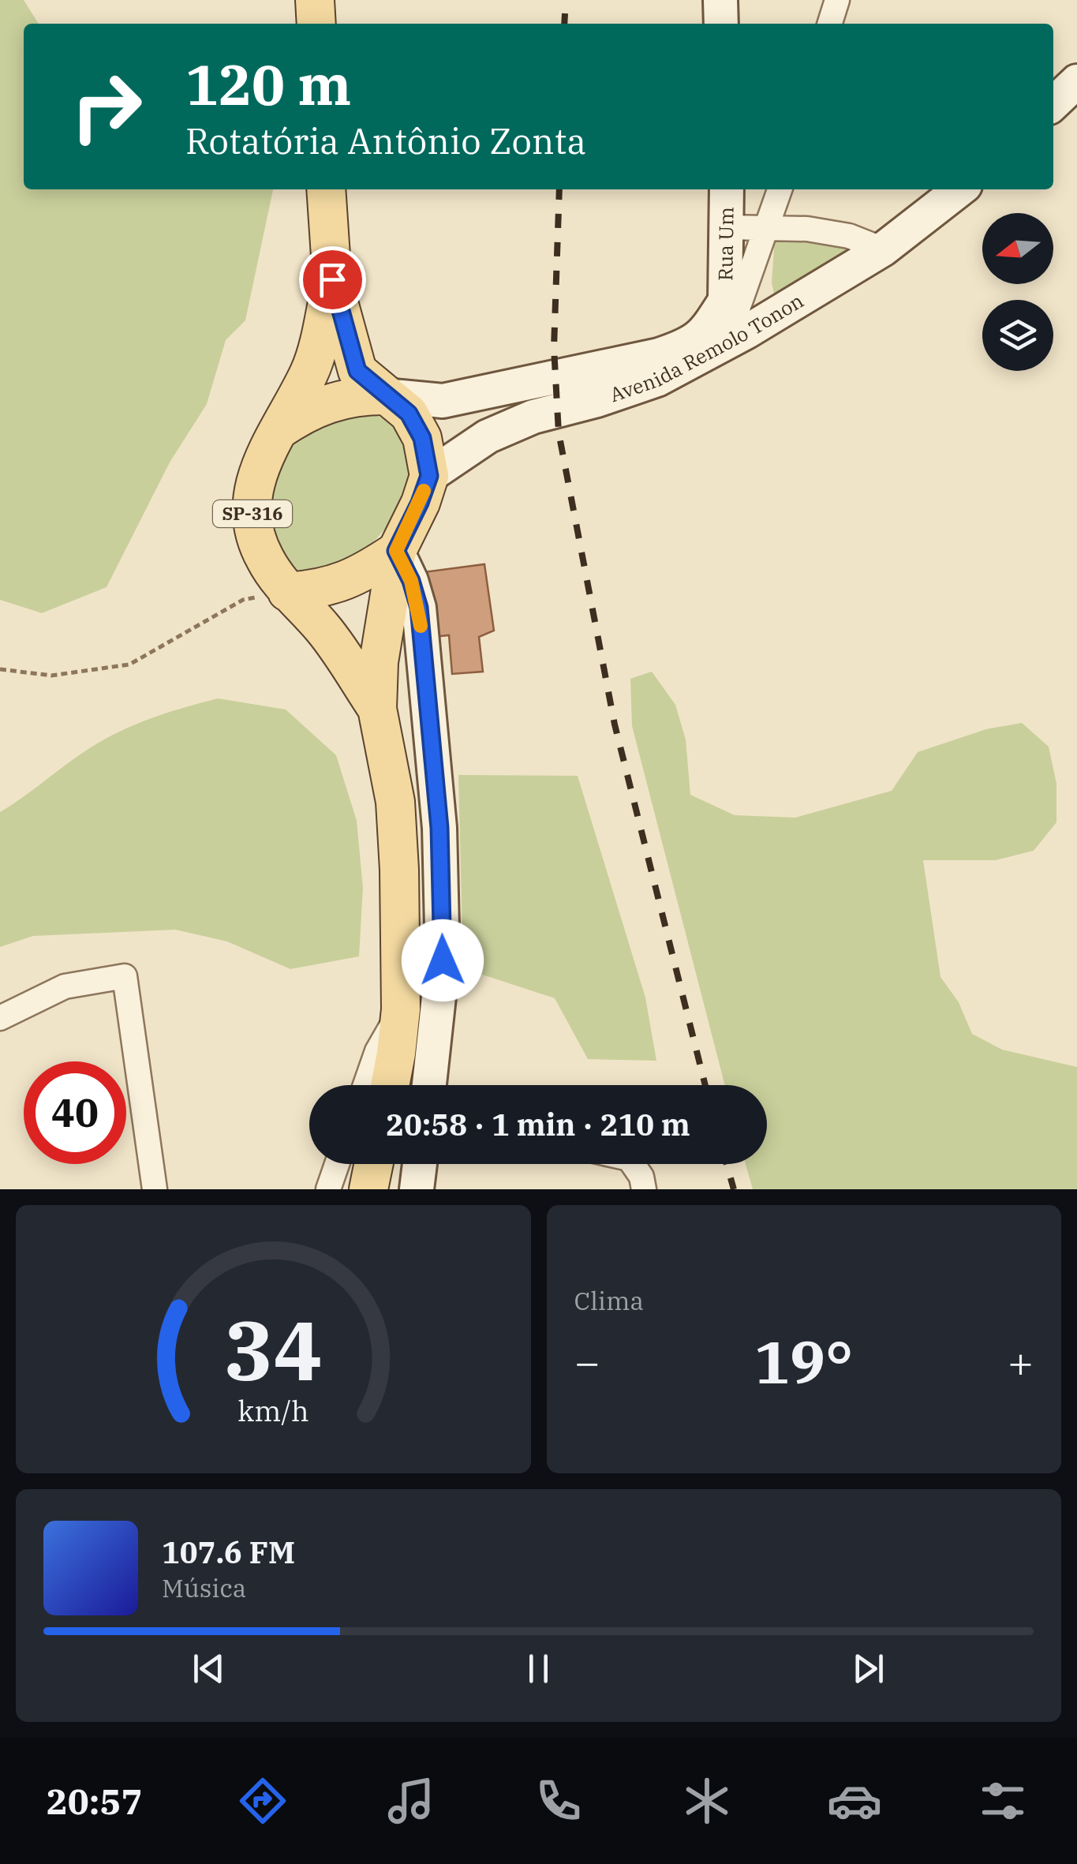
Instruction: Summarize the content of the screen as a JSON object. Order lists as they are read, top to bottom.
{
  "streets": {
    "main road": ["SP-316"],
    "street": ["Rua Um", "Avenida Remolo Tonon"]
  },
  "crossings": [
    ["Rua Um", "Avenida Remolo Tonon"],
    ["Avenida Remolo Tonon", "SP-316"]
  ],
  "north": "left",
  "page": {
    "turn": ["120 m", "Rotatória Antônio Zonta"],
    "limit": "40",
    "trip": "20:58 · 1 min · 210 m",
    "tile": "Clima",
    "heat": ["−", "19°", "+"],
    "song": ["107.6 FM", "Música"],
    "tabs": "20:57",
    "gauge": ["34", "km/h"]
  }
}
